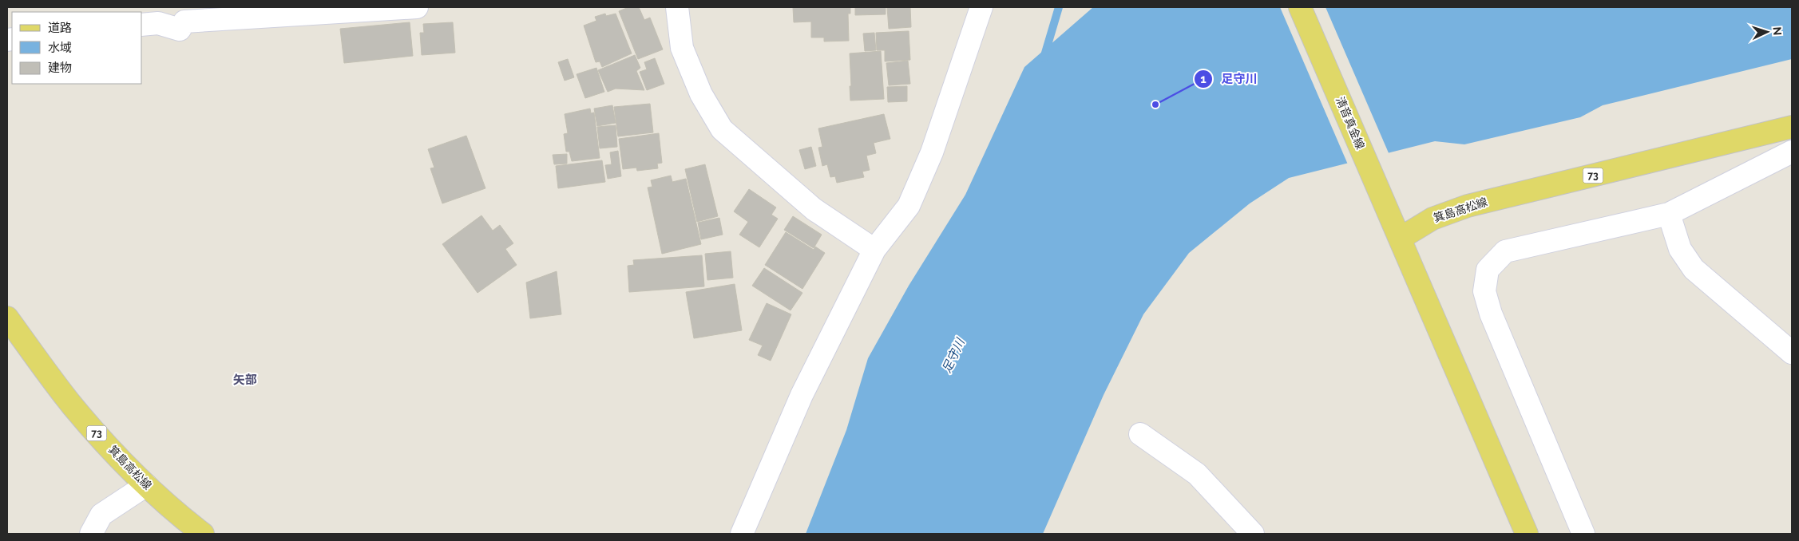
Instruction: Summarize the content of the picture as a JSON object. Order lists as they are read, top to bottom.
{
  "streets": {
    "main road": ["清音真金線", "73", "箕島高松線"]
  },
  "crossings": [
    ["清音真金線", "箕島高松線"]
  ],
  "districts": ["矢部"],
  "water": ["足守川"],
  "places": ["足守川"],
  "legend": ["道路", "水域", "建物"],
  "north": "right"
}
